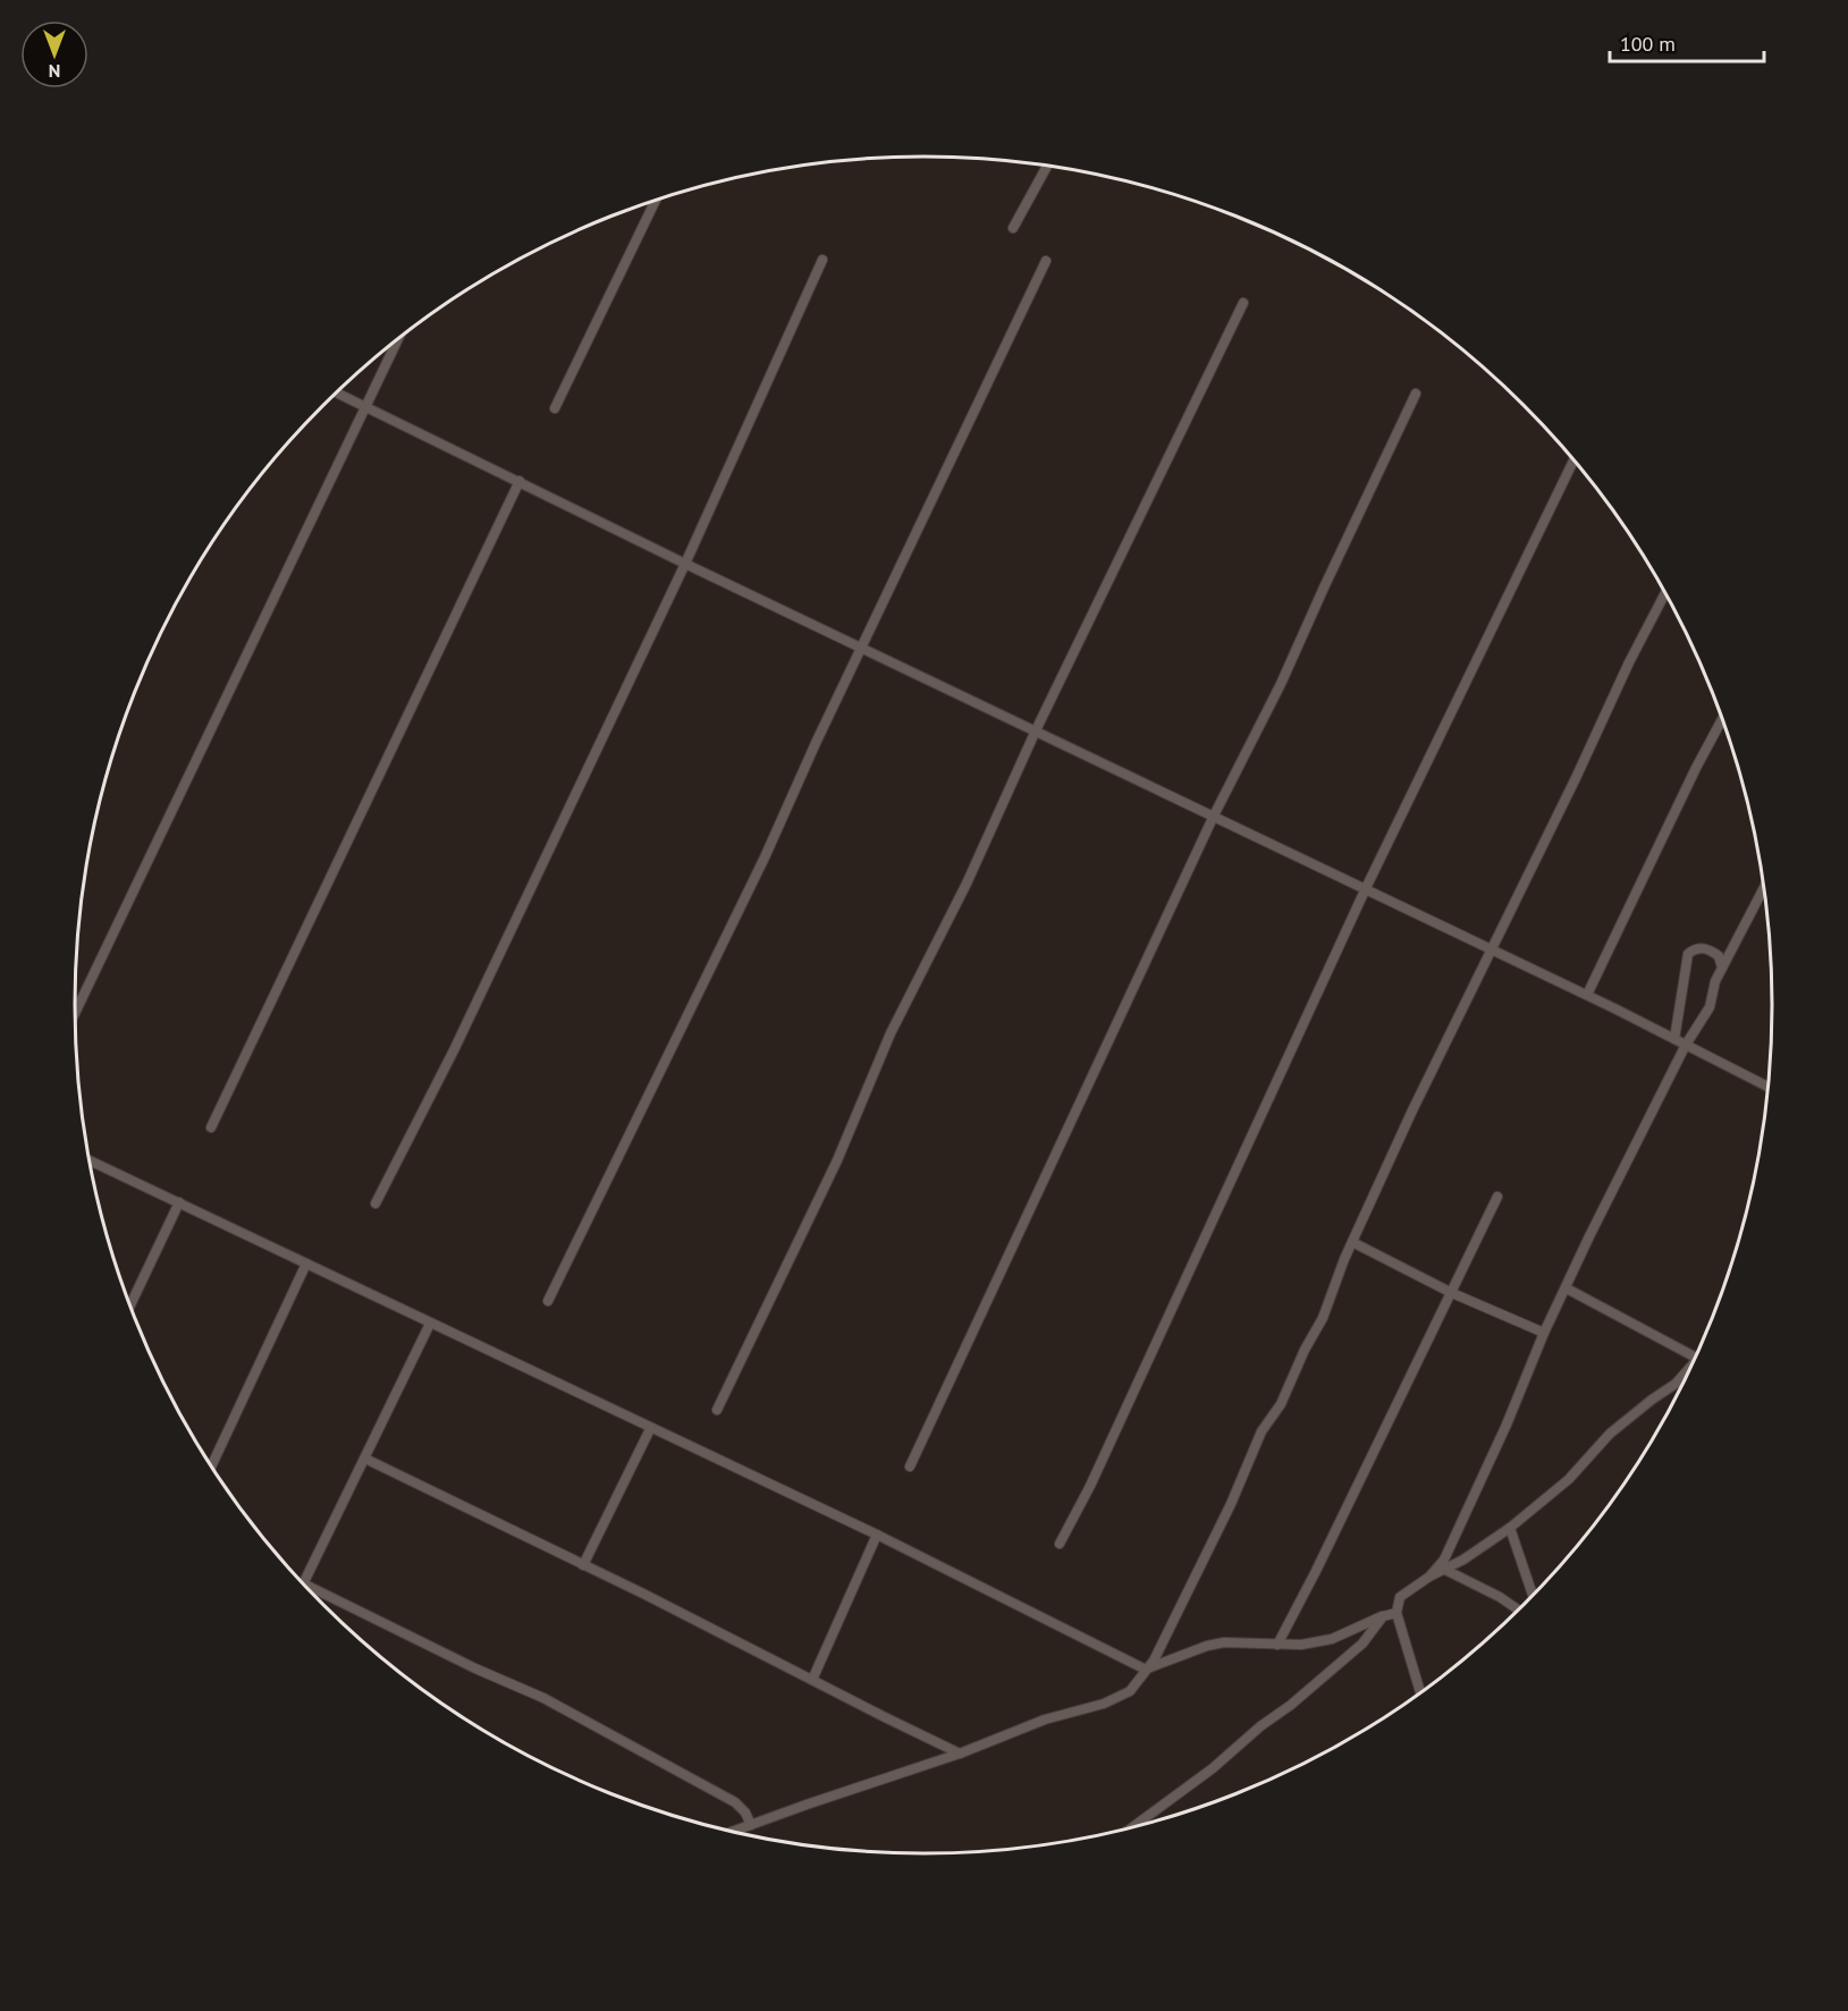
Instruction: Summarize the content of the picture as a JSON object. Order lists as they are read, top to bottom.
{
  "scale_bar": "100 m",
  "north": "bottom"
}
